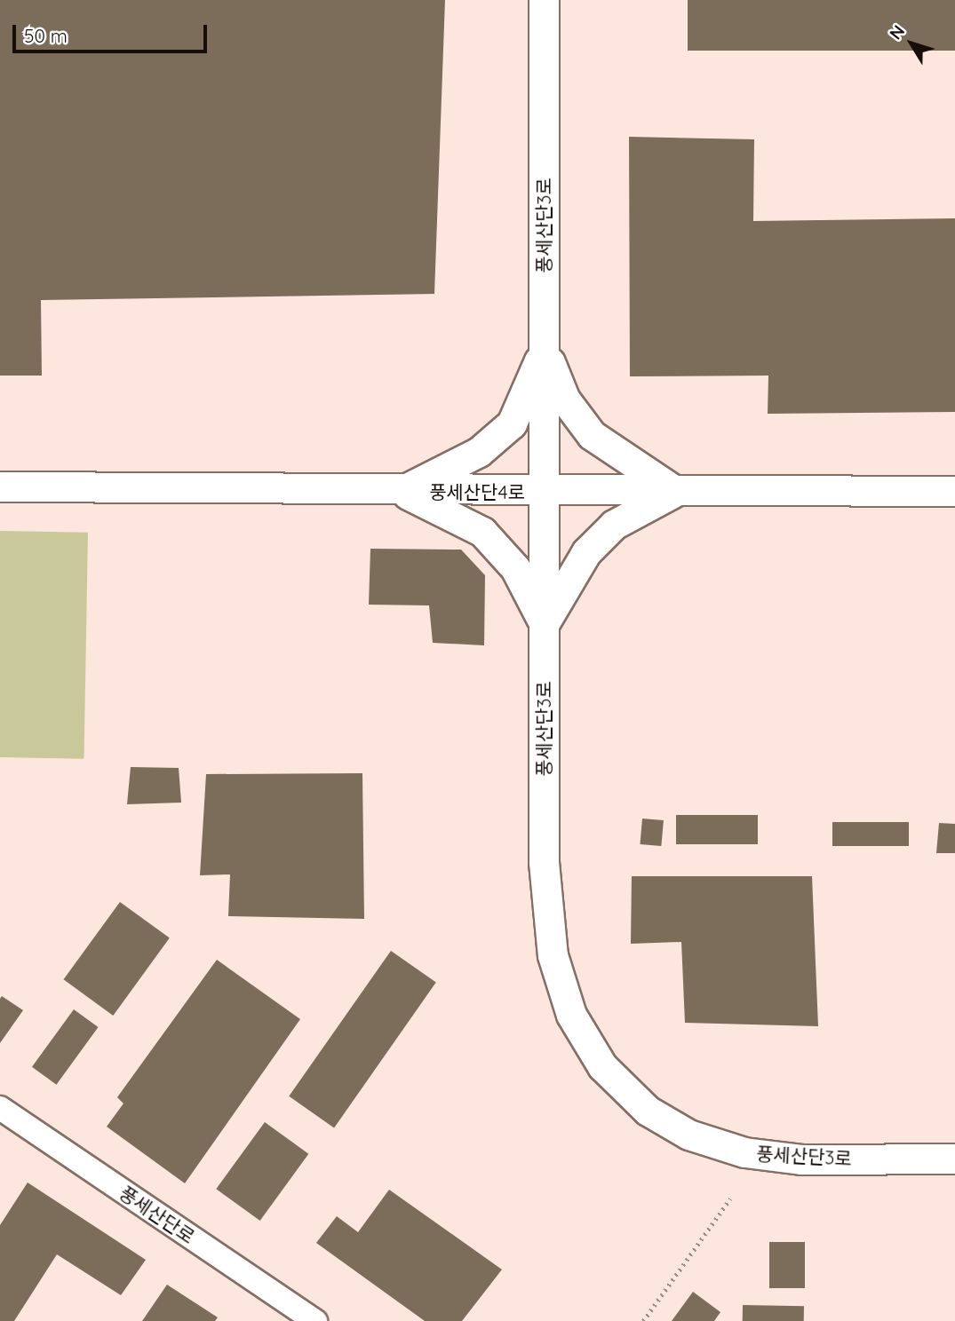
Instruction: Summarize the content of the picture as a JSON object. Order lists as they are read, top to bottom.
{
  "streets": {
    "street": ["풍세산단3로", "풍세산단4로", "풍세산단로"]
  },
  "crossings": [
    ["풍세산단3로", "풍세산단4로"]
  ],
  "scale_bar": "50 m",
  "north": "top left"
}
